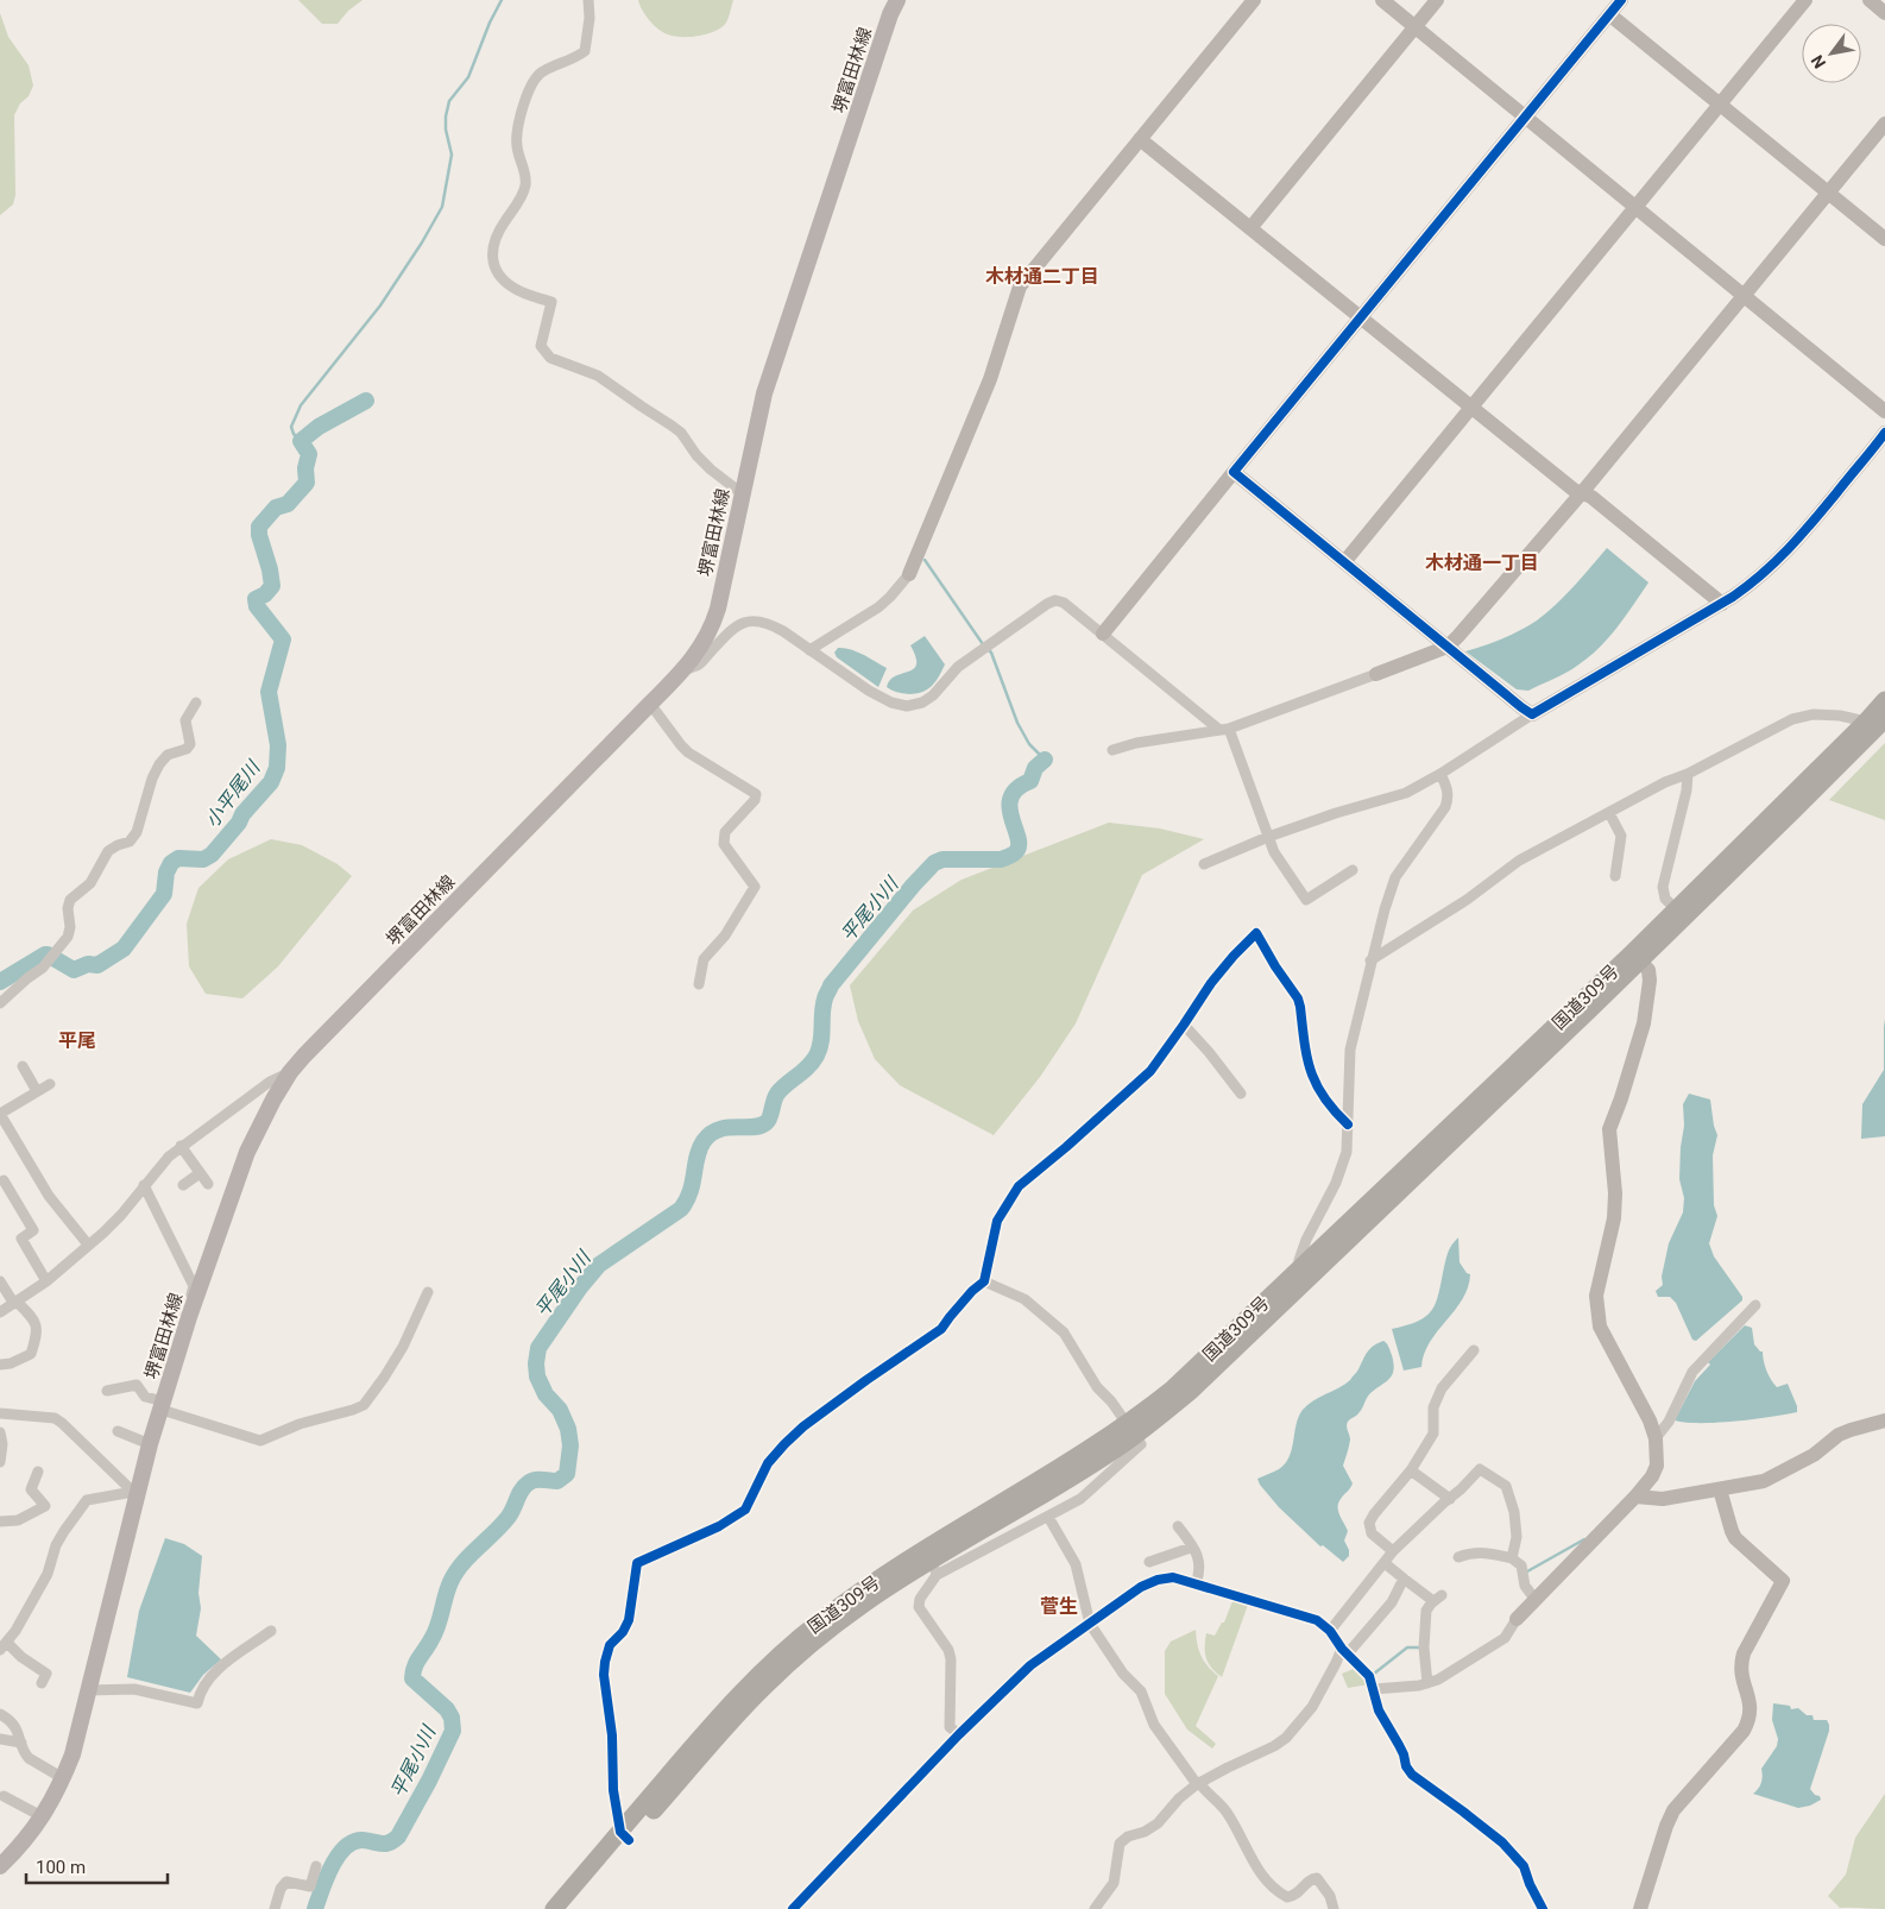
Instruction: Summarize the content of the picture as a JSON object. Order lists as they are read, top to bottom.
{
  "streets": {
    "highway": ["国道309号"],
    "main road": ["堺富田林線"]
  },
  "districts": [
    "木材通二丁目",
    "木材通一丁目",
    "平尾",
    "菅生"
  ],
  "water": ["小平尾川", "平尾小川"],
  "scale_bar": "100 m",
  "north": "bottom left"
}
